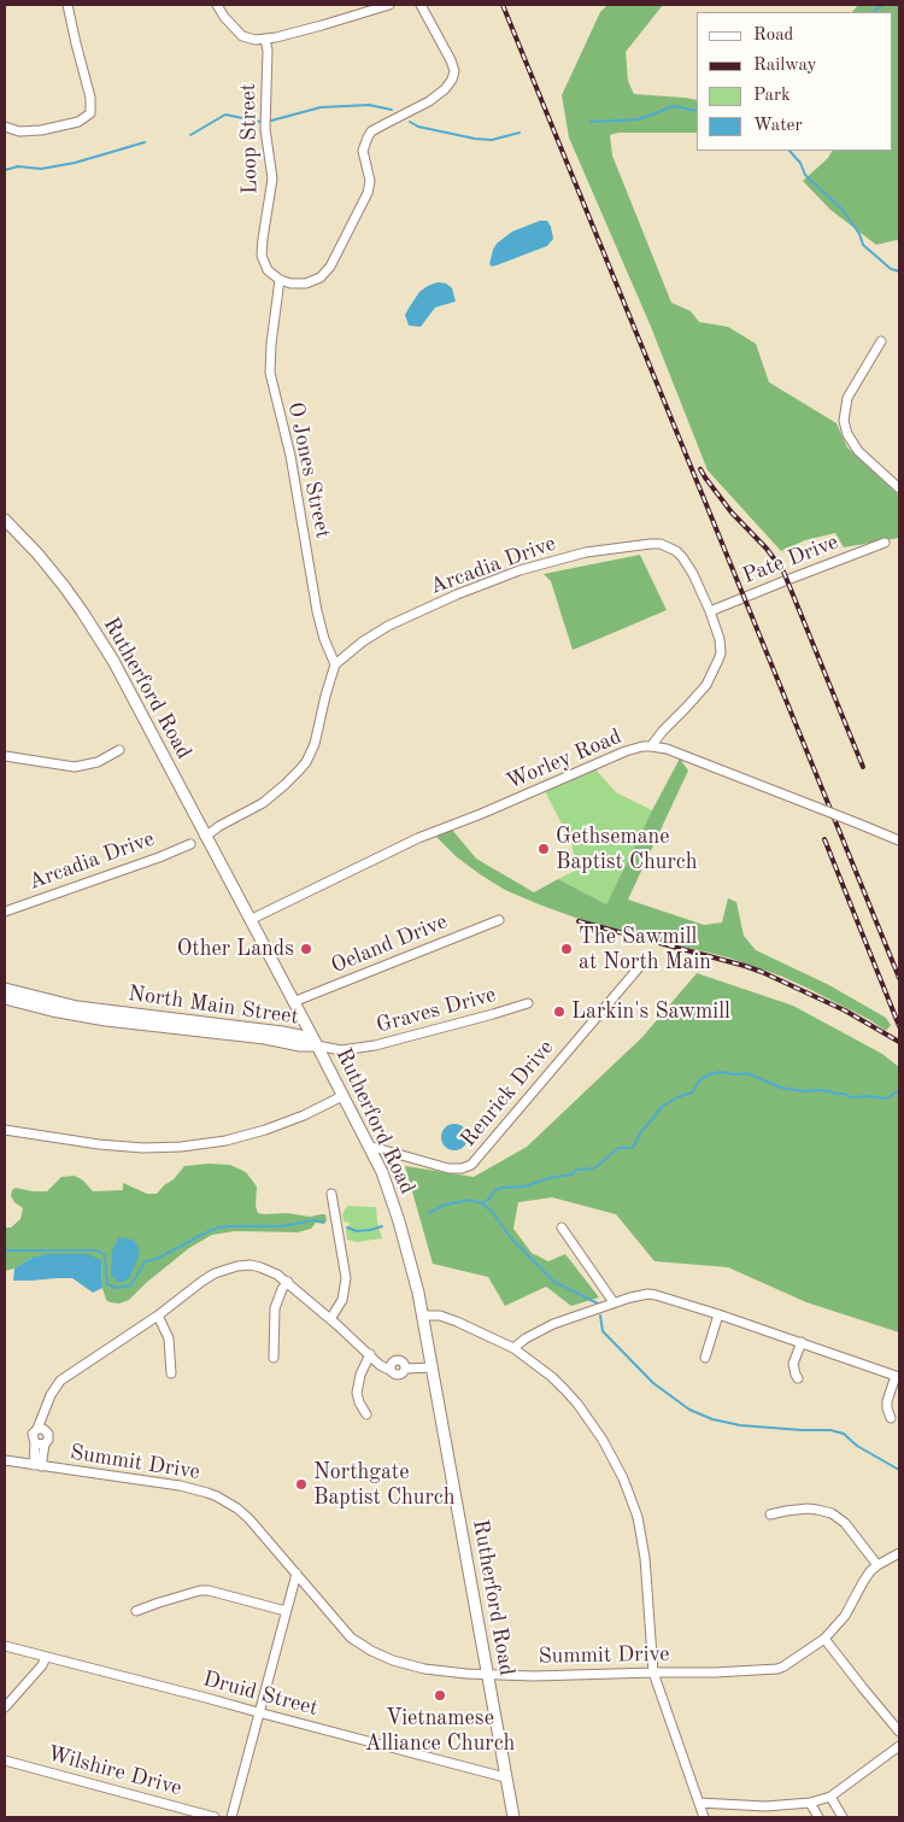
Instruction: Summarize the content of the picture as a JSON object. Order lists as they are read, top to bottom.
{
  "streets": {
    "street": [
      "Loop Street",
      "O Jones Street",
      "Pate Drive",
      "Arcadia Drive",
      "Rutherford Road",
      "Worley Road",
      "Oeland Drive",
      "North Main Street",
      "Graves Drive",
      "Renrick Drive",
      "Summit Drive",
      "Druid Street",
      "Wilshire Drive"
    ]
  },
  "crossings": [
    ["Loop Street", "O Jones Street"],
    ["O Jones Street", "Arcadia Drive"],
    ["Pate Drive", "Arcadia Drive"],
    ["Arcadia Drive", "Worley Road"],
    ["Rutherford Road", "Worley Road"],
    ["Rutherford Road", "Oeland Drive"],
    ["Rutherford Road", "North Main Street"],
    ["Rutherford Road", "Graves Drive"],
    ["Rutherford Road", "Renrick Drive"],
    ["Rutherford Road", "Summit Drive"],
    ["Rutherford Road", "Druid Street"],
    ["North Main Street", "Graves Drive"]
  ],
  "places": [
    "Gethsemane Baptist Church",
    "Other Lands",
    "The Sawmill at North Main",
    "Larkin's Sawmill",
    "Northgate Baptist Church",
    "Vietnamese Alliance Church"
  ],
  "legend": [
    "Road",
    "Railway",
    "Park",
    "Water"
  ]
}
